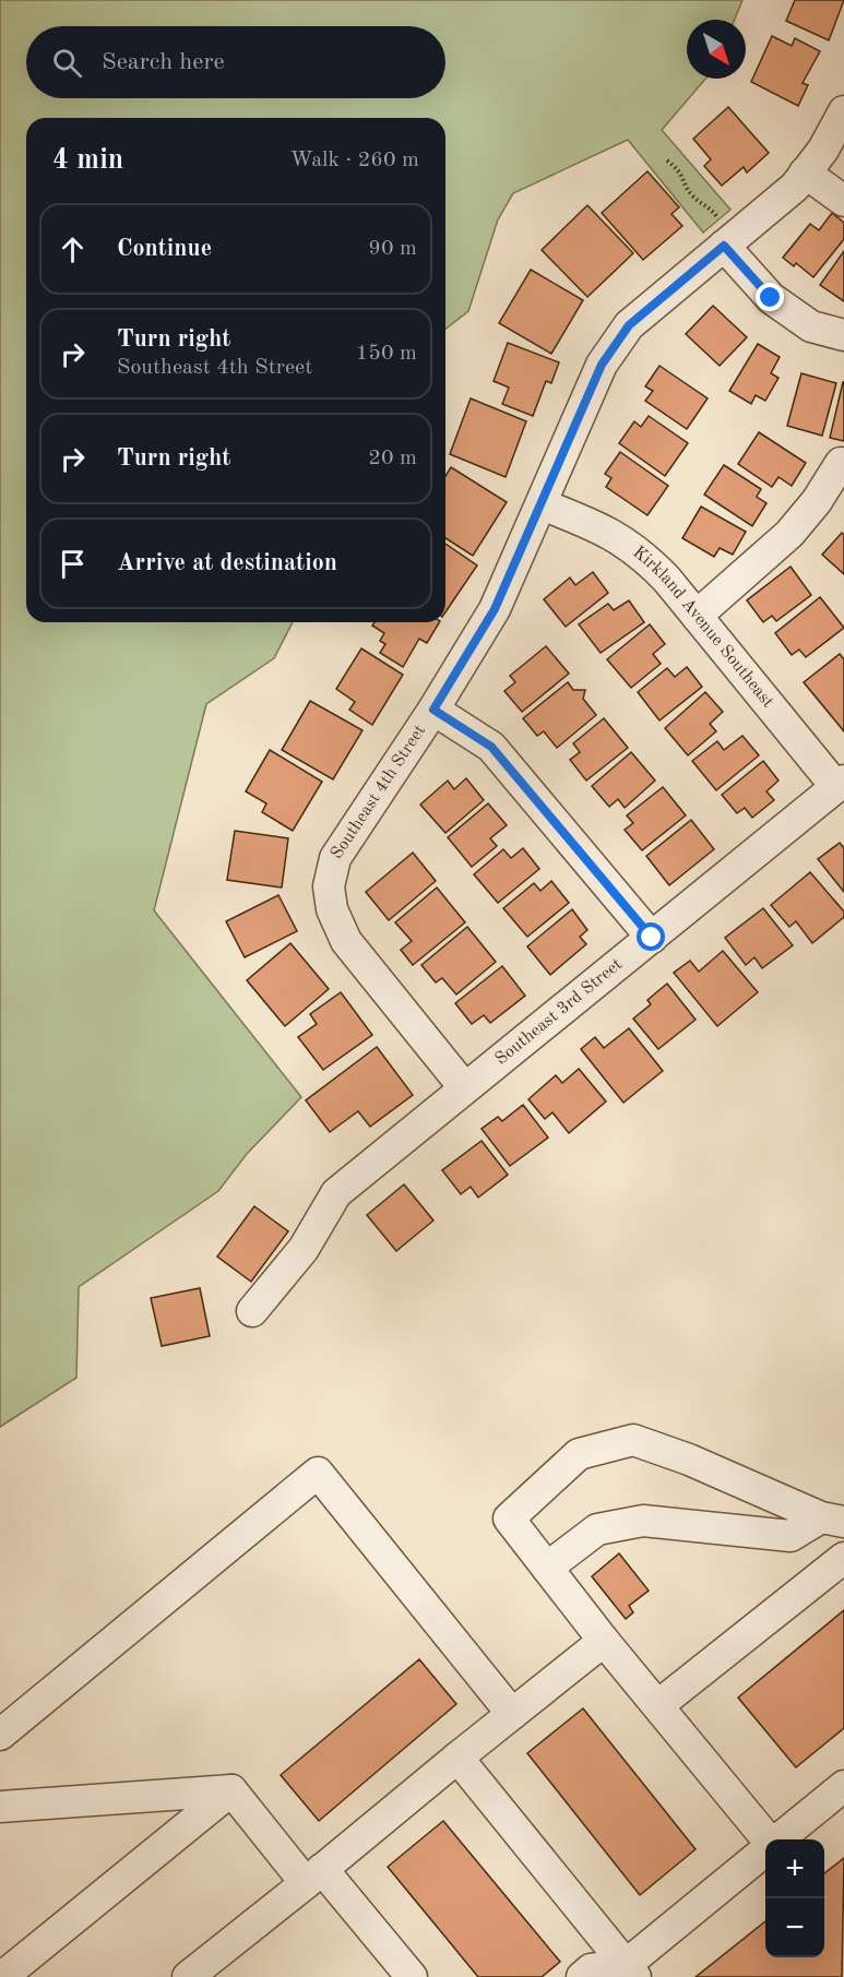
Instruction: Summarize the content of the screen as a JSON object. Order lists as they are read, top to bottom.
{
  "streets": {
    "street": ["Kirkland Avenue Southeast", "Southeast 4th Street", "Southeast 3rd Street"]
  },
  "crossings": [
    ["Kirkland Avenue Southeast", "Southeast 4th Street"],
    ["Kirkland Avenue Southeast", "Southeast 3rd Street"],
    ["Southeast 4th Street", "Southeast 3rd Street"]
  ],
  "north": "bottom right",
  "page": {
    "search": "Search here",
    "heading": ["4 min", "Walk · 260 m"],
    "list": [
      ["Continue", "90 m"],
      ["Turn right", "Southeast 4th Street", "150 m"],
      ["Turn right", "20 m"],
      "Arrive at destination"
    ],
    "map_buttons": ["+", "−"]
  }
}
